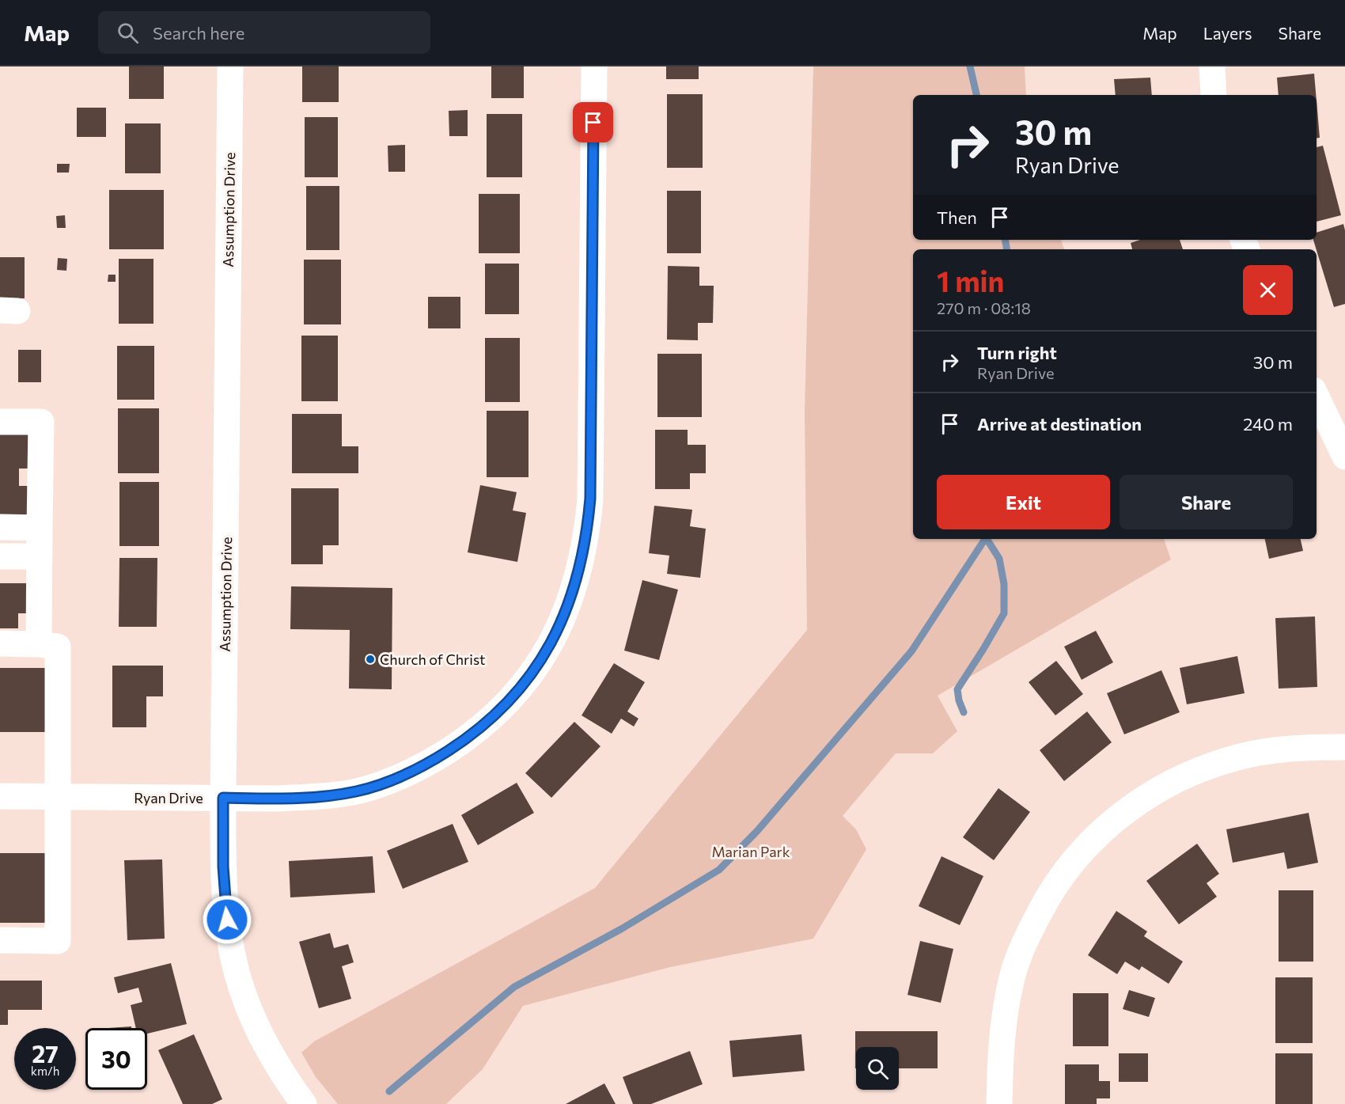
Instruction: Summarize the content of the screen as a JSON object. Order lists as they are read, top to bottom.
{
  "streets": {
    "street": ["Assumption Drive", "Ryan Drive"]
  },
  "crossings": [
    ["Assumption Drive", "Ryan Drive"]
  ],
  "parks": ["Marian Park"],
  "places": ["Church of Christ"],
  "page": {
    "header": "Map",
    "search": "Search here",
    "nav": ["Map", "Layers", "Share"],
    "turn": ["30 m", "Ryan Drive"],
    "then": "Then",
    "heading": ["1 min", "270 m · 08:18"],
    "list": [
      {
        "name": "Turn right",
        "note": "Ryan Drive",
        "value": "30 m"
      },
      {
        "name": "Arrive at destination",
        "value": "240 m"
      }
    ],
    "buttons": ["Exit", "Share"],
    "speed": "27 km/h",
    "limit": "30"
  }
}
